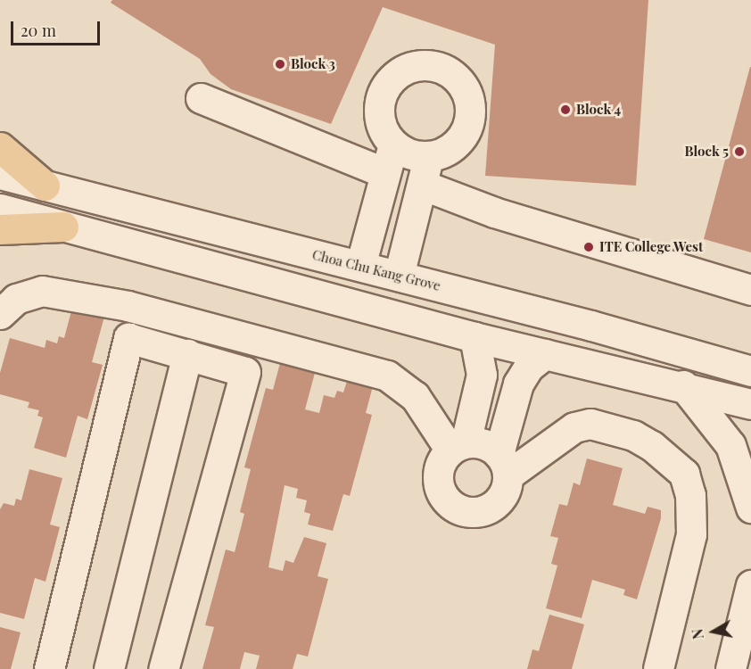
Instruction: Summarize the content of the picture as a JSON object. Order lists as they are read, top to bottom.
{
  "streets": {
    "street": ["Choa Chu Kang Grove"]
  },
  "places": [
    "Block 3",
    "Block 4",
    "Block 5",
    "ITE College West"
  ],
  "scale_bar": "20 m",
  "north": "left"
}
